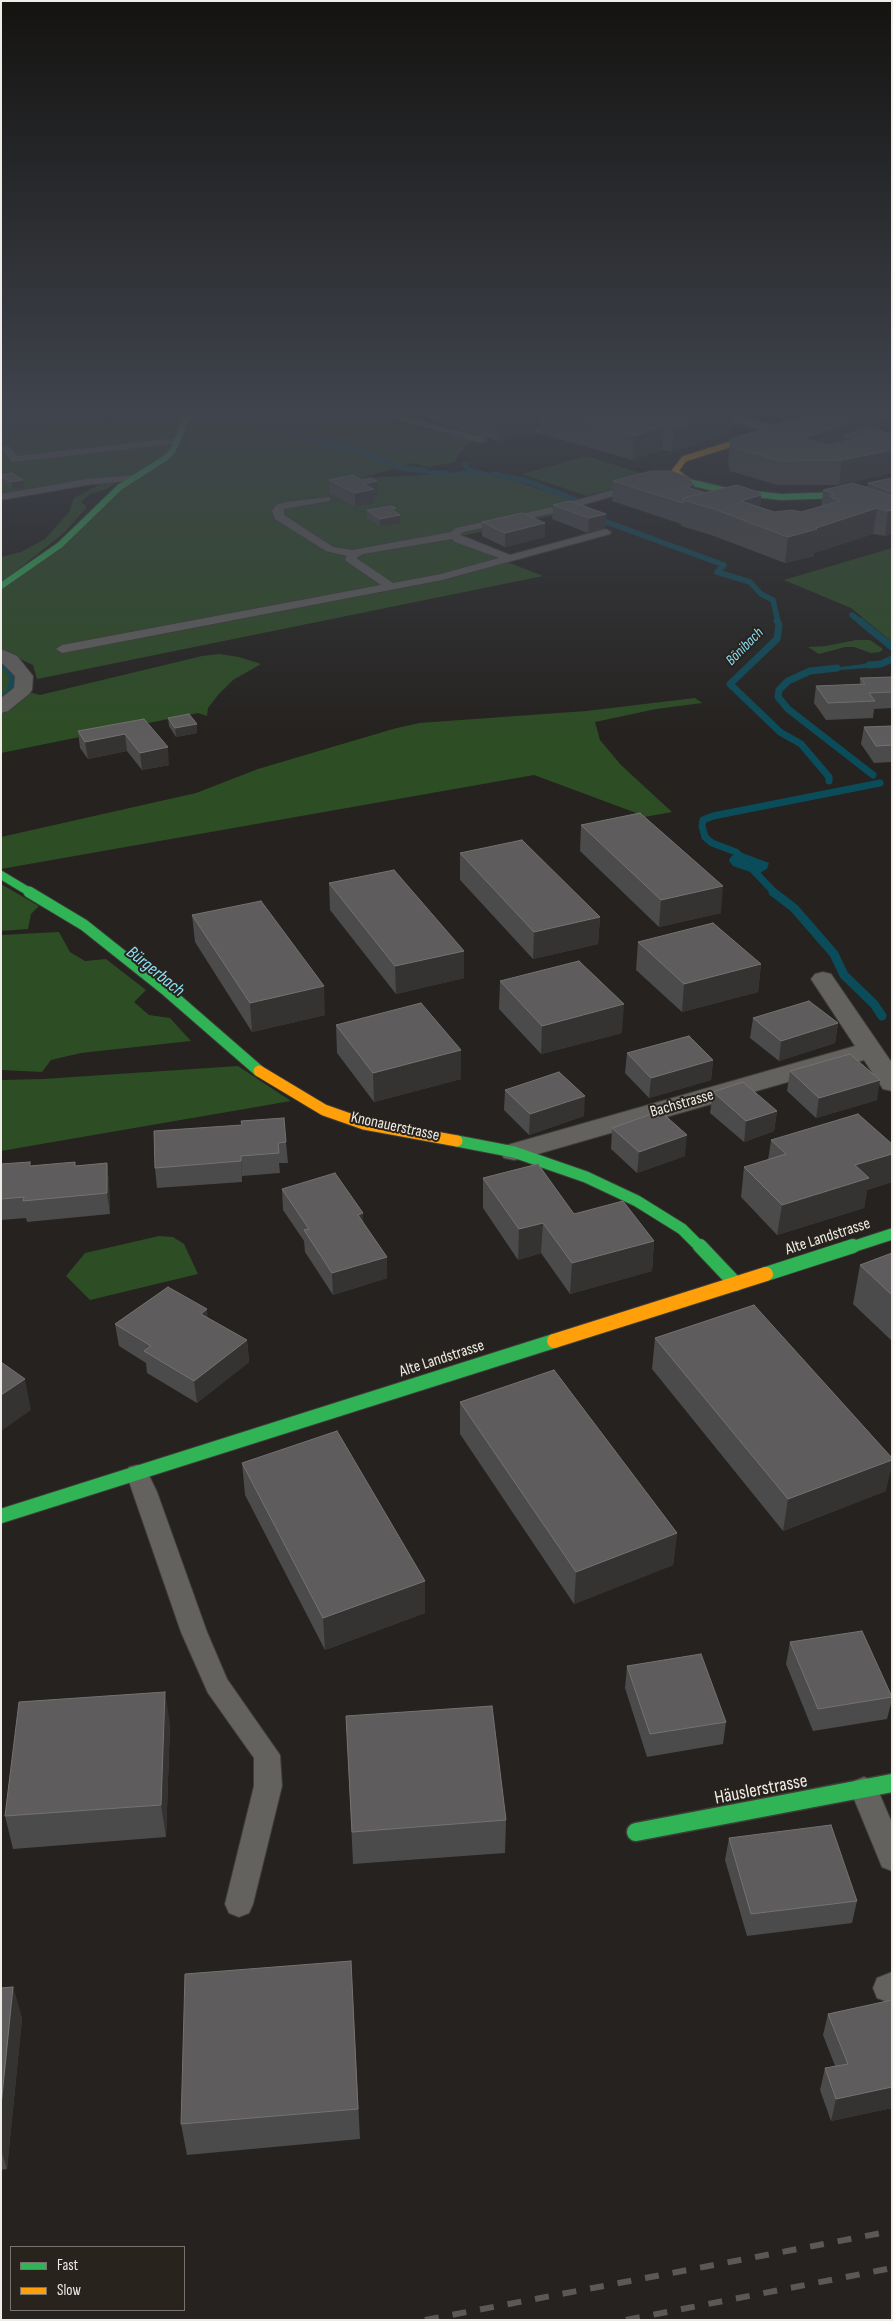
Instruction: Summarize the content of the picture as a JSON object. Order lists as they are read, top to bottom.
{
  "streets": {
    "street": [
      "Bachstrasse",
      "Knonauerstrasse",
      "Alte Landstrasse",
      "Häuslerstrasse"
    ]
  },
  "crossings": [
    ["Bachstrasse", "Knonauerstrasse"],
    ["Knonauerstrasse", "Alte Landstrasse"]
  ],
  "water": ["Bönibach", "Bürgerbach"],
  "legend": ["Fast", "Slow"]
}
